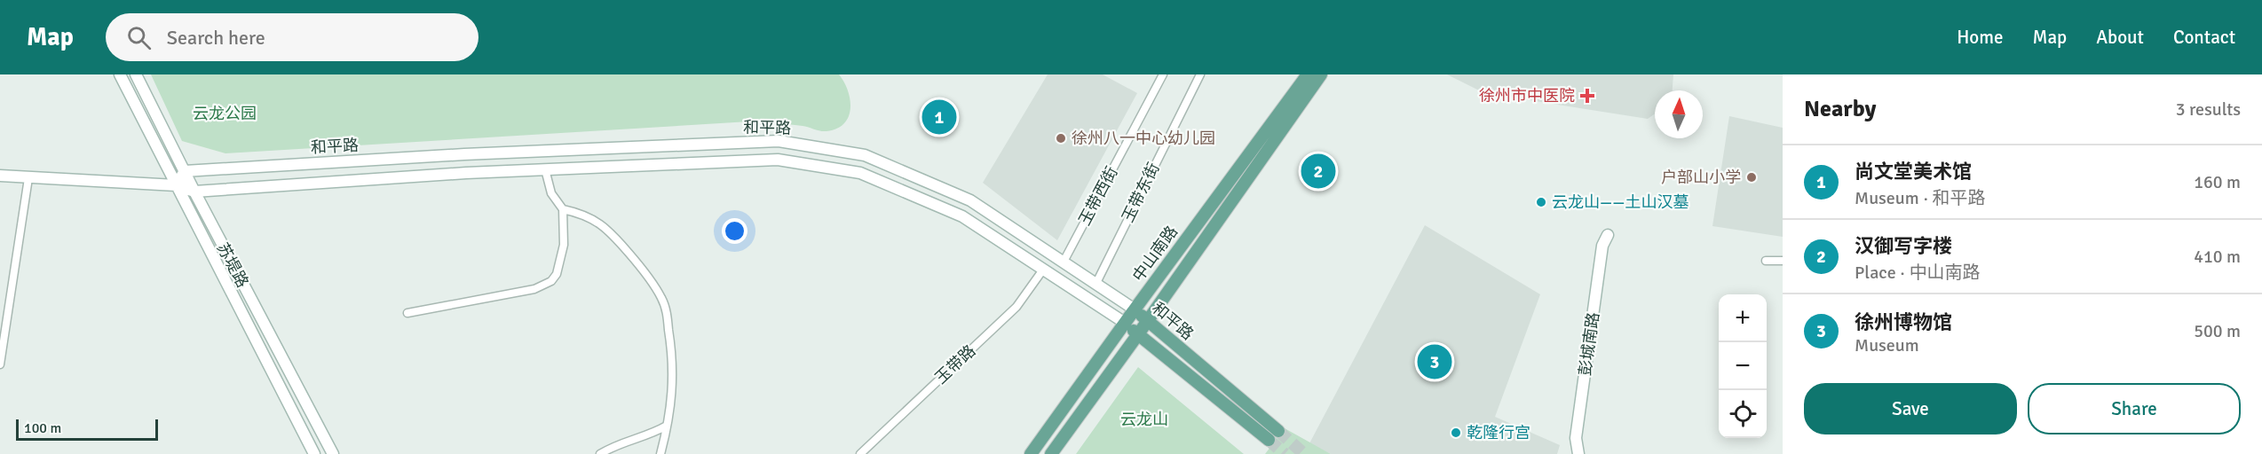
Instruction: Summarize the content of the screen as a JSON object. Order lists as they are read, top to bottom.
{
  "streets": {
    "main road": [
      "和平路",
      "中山南路",
      "苏堤路",
      "彭城南路"
    ],
    "street": ["玉带东街", "玉带西街", "玉带路"]
  },
  "crossings": [
    ["和平路", "玉带东街"],
    ["和平路", "玉带西街"],
    ["和平路", "中山南路"],
    ["和平路", "苏堤路"],
    ["和平路", "玉带路"]
  ],
  "parks": ["云龙公园", "云龙山"],
  "places": {
    "health": ["徐州市中医院"],
    "other": [
      "徐州八一中心幼儿园",
      "户部山小学",
      "云龙山——土山汉墓",
      "乾隆行宫"
    ]
  },
  "scale_bar": "100 m",
  "north": "top",
  "page": {
    "header": "Map",
    "search": "Search here",
    "nav": [
      "Home",
      "Map",
      "About",
      "Contact"
    ],
    "heading": ["Nearby", "3 results"],
    "pins": ["1", "2", "3"],
    "list": [
      {
        "mark": "1",
        "name": "尚文堂美术馆",
        "note": "Museum · 和平路",
        "value": "160 m"
      },
      {
        "mark": "2",
        "name": "汉御写字楼",
        "note": "Place · 中山南路",
        "value": "410 m"
      },
      {
        "mark": "3",
        "name": "徐州博物馆",
        "note": "Museum",
        "value": "500 m"
      }
    ],
    "map_buttons": ["+", "−"],
    "buttons": ["Save", "Share"],
    "scale": "100 m"
  }
}
